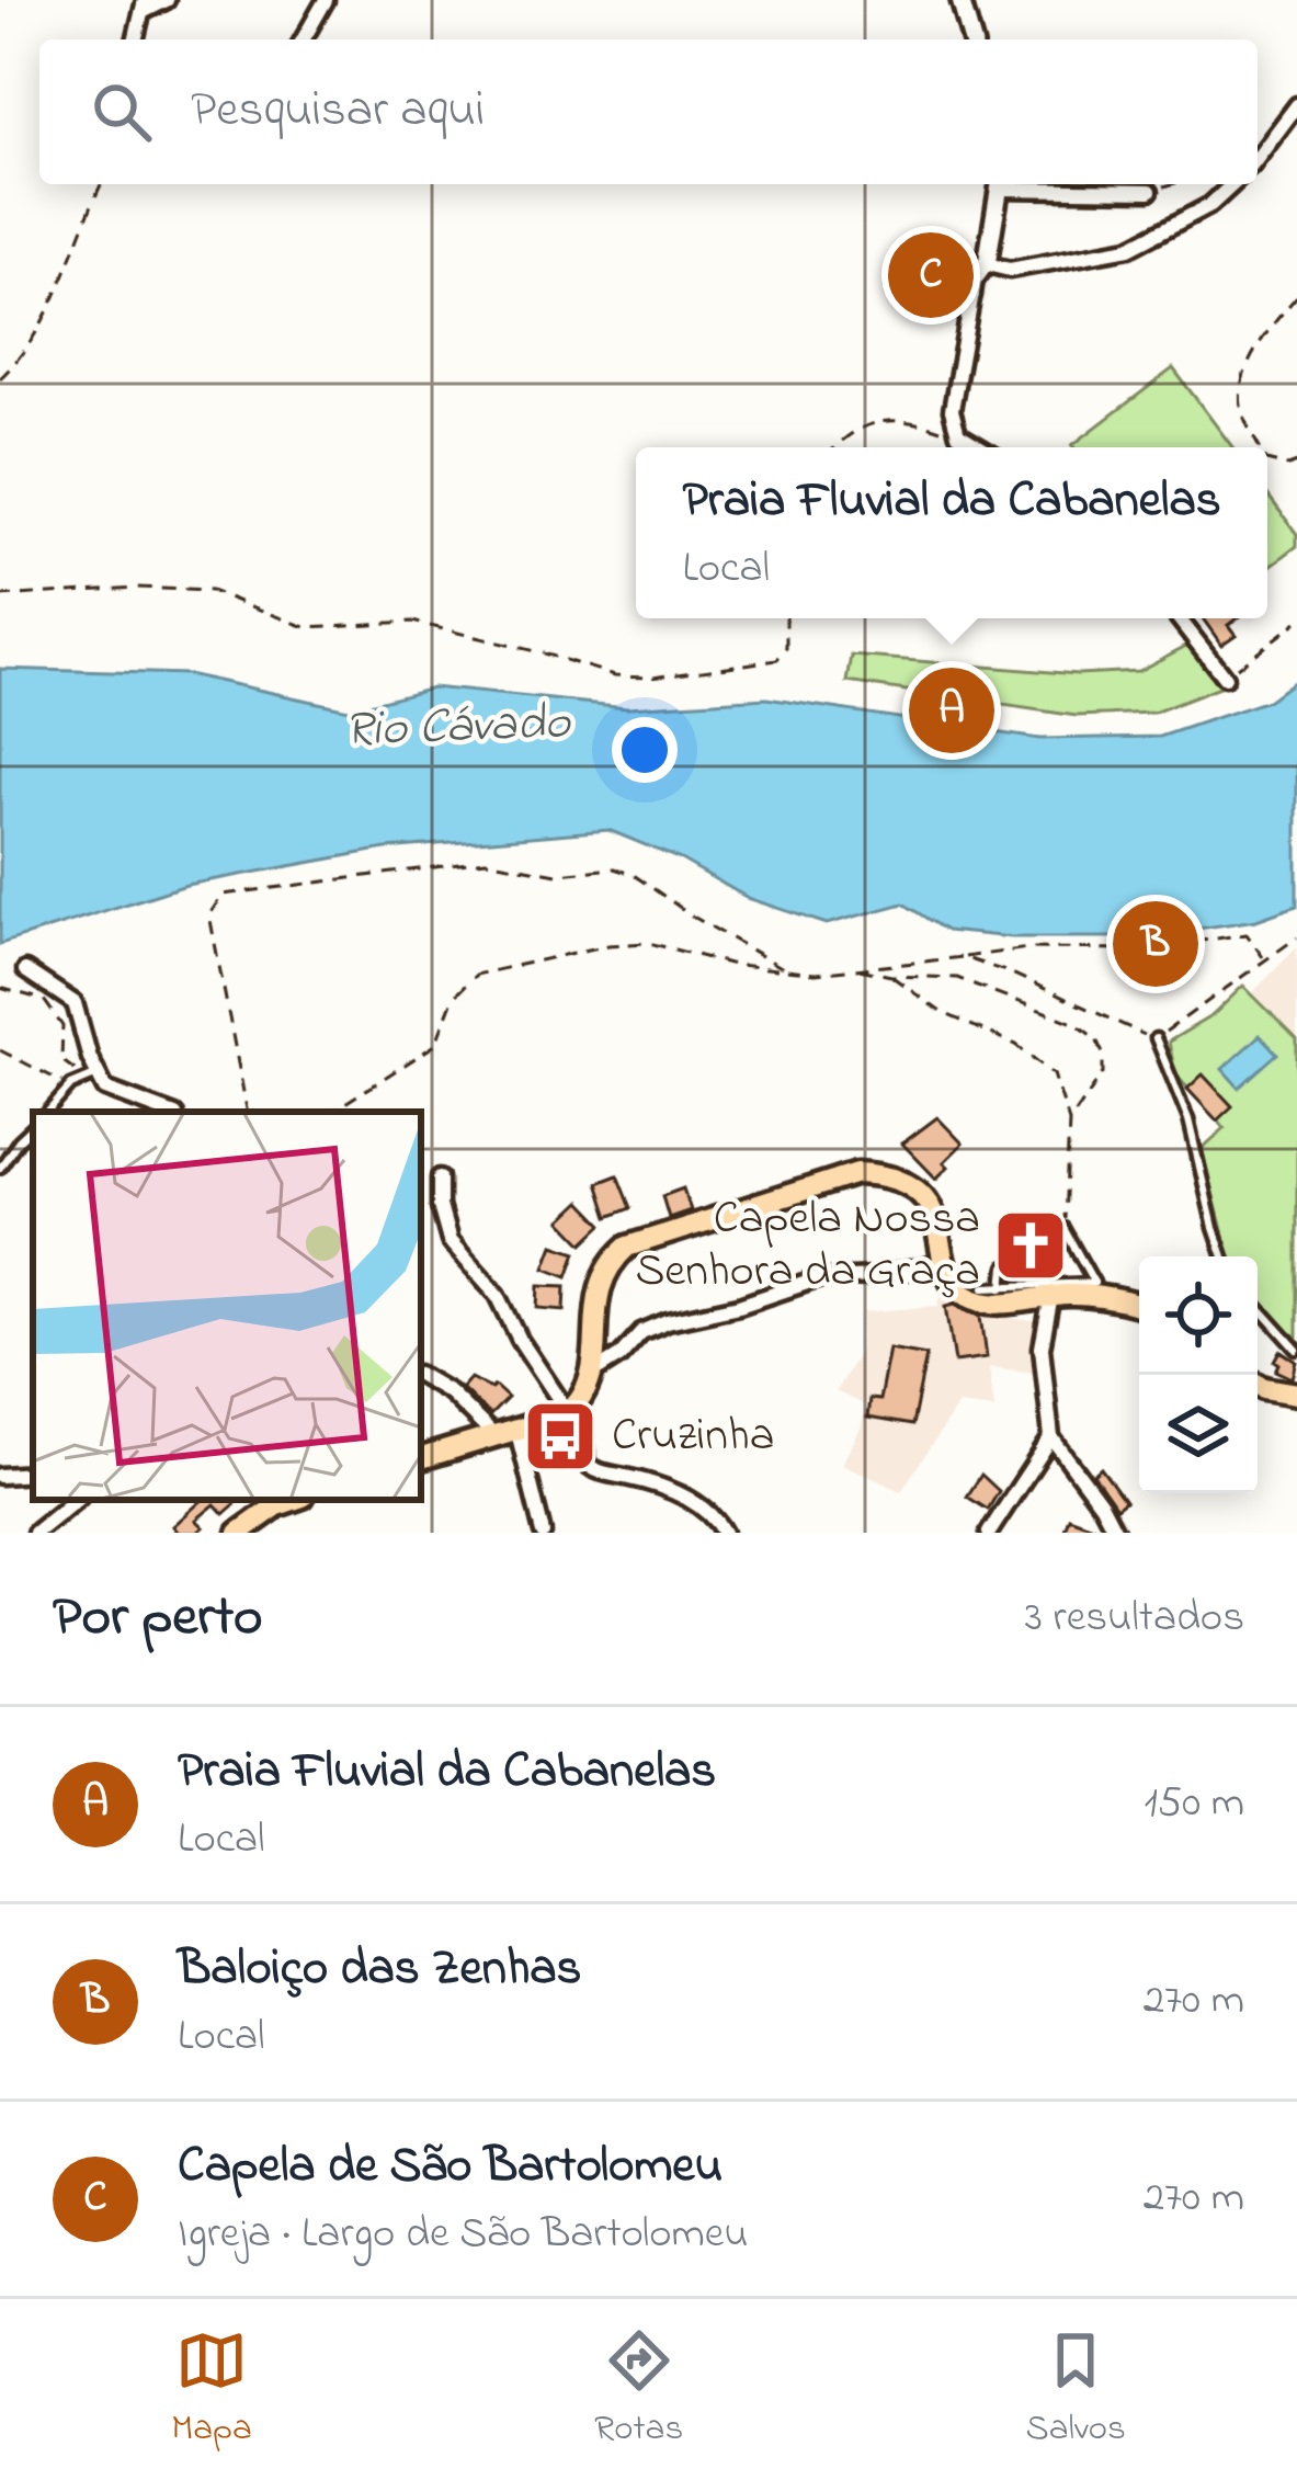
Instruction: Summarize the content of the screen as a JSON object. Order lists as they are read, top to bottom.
{
  "water": ["Rio Cávado"],
  "places": {
    "church": ["Capela Nossa Senhora da Graça"],
    "bus stop": ["Cruzinha"]
  },
  "page": {
    "search": "Pesquisar aqui",
    "pins": ["C", "A", "B"],
    "popup": ["Praia Fluvial da Cabanelas", "Local"],
    "heading": ["Por perto", "3 resultados"],
    "list": [
      {
        "mark": "A",
        "name": "Praia Fluvial da Cabanelas",
        "note": "Local",
        "value": "150 m"
      },
      {
        "mark": "B",
        "name": "Baloiço das Zenhas",
        "note": "Local",
        "value": "270 m"
      },
      {
        "mark": "C",
        "name": "Capela de São Bartolomeu",
        "note": "Igreja · Largo de São Bartolomeu",
        "value": "270 m"
      }
    ],
    "nav": ["Mapa", "Rotas", "Salvos"]
  }
}
